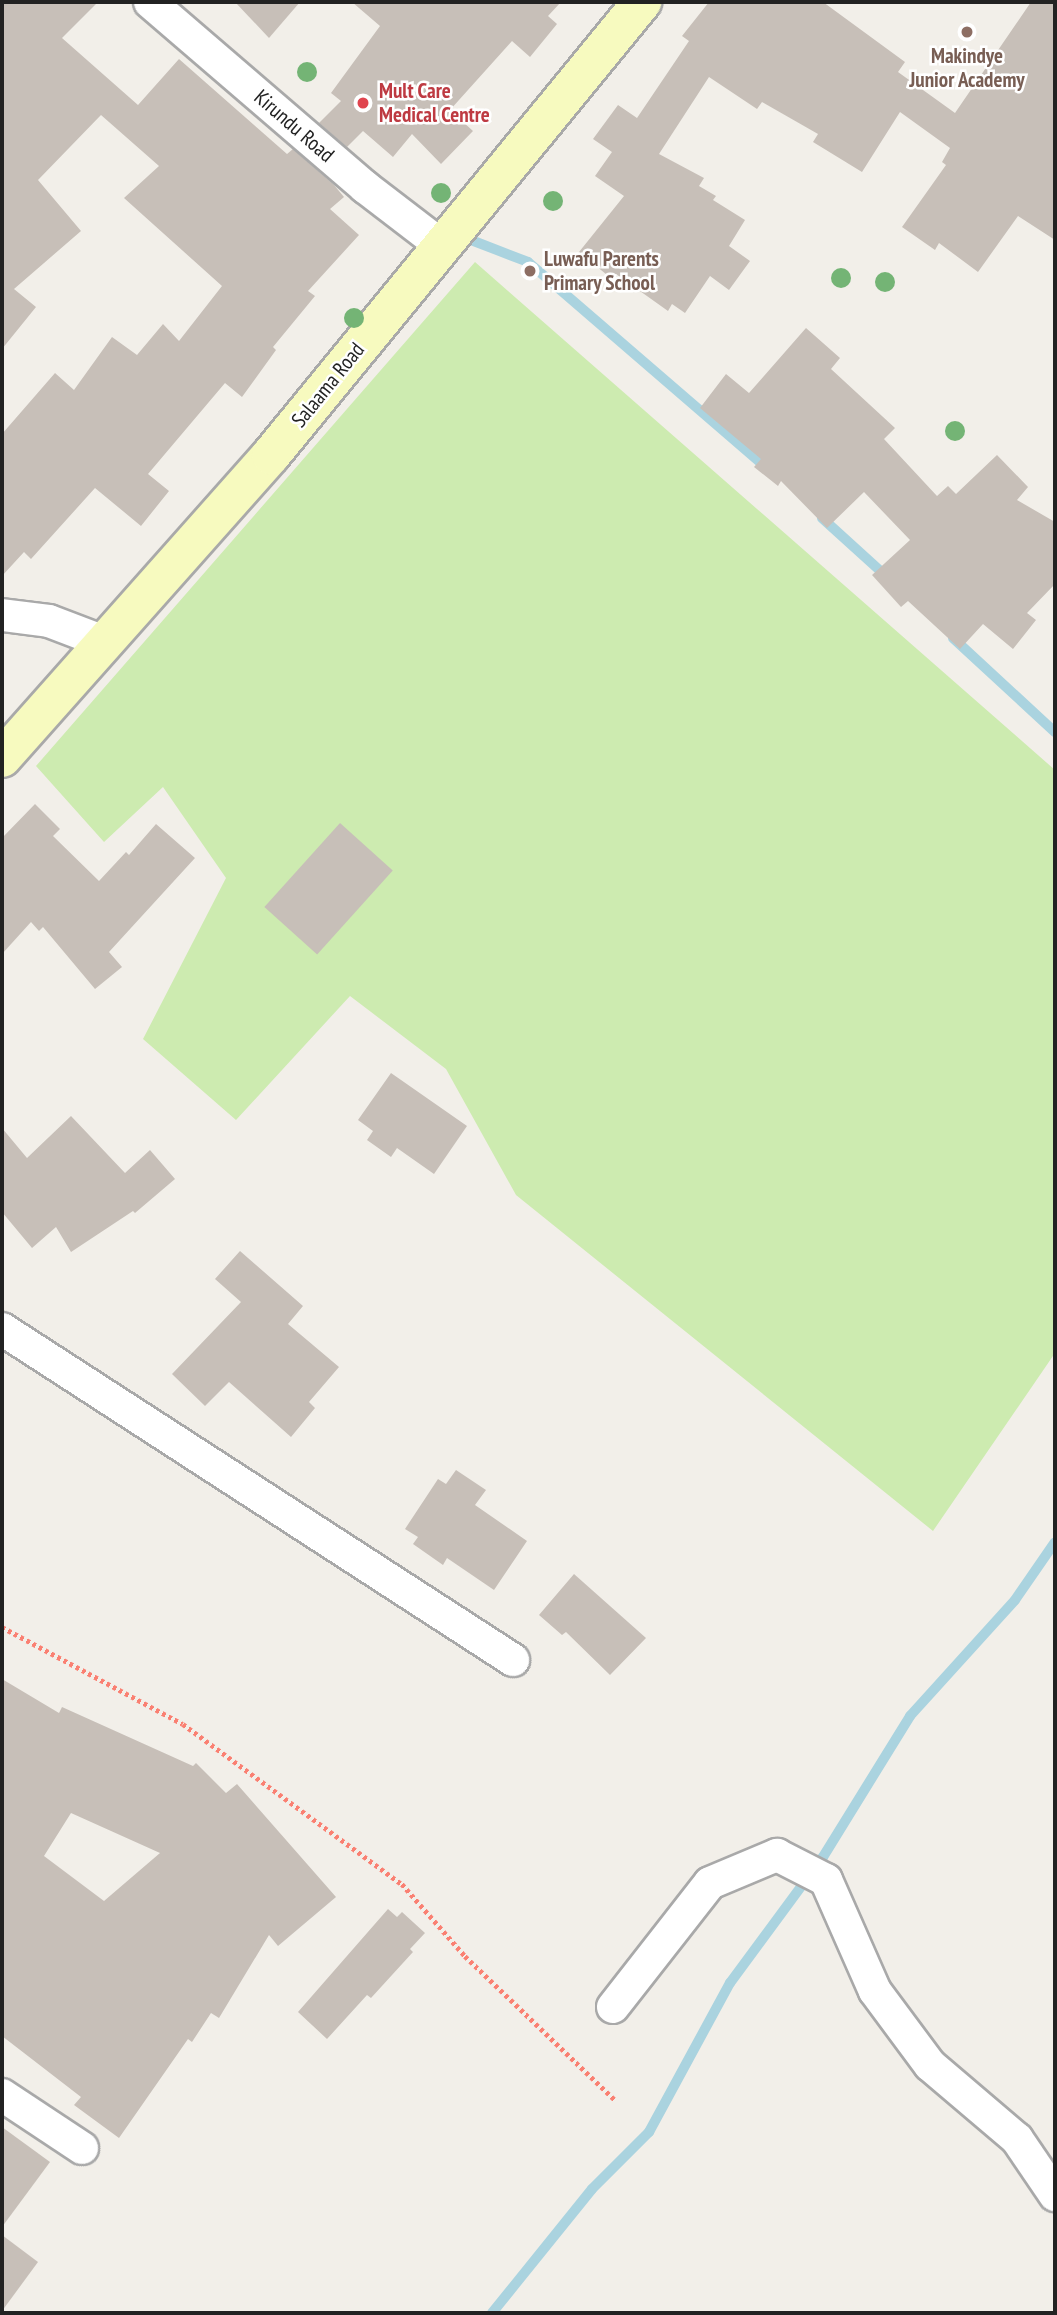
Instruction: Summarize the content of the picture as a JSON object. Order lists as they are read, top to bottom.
{
  "streets": {
    "main road": ["Salaama Road"],
    "street": ["Kirundu Road"]
  },
  "crossings": [
    ["Kirundu Road", "Salaama Road"]
  ],
  "places": ["Makindye Junior Academy", "Mult Care Medical Centre", "Luwafu Parents Primary School"]
}
